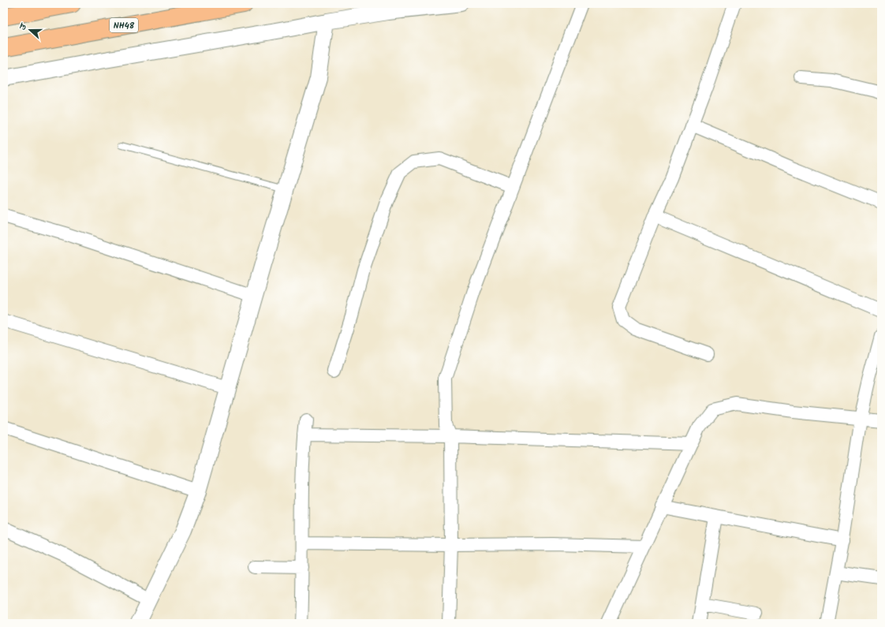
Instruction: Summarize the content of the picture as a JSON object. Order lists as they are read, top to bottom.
{
  "streets": {
    "highway": ["NH48"]
  },
  "north": "left"
}
